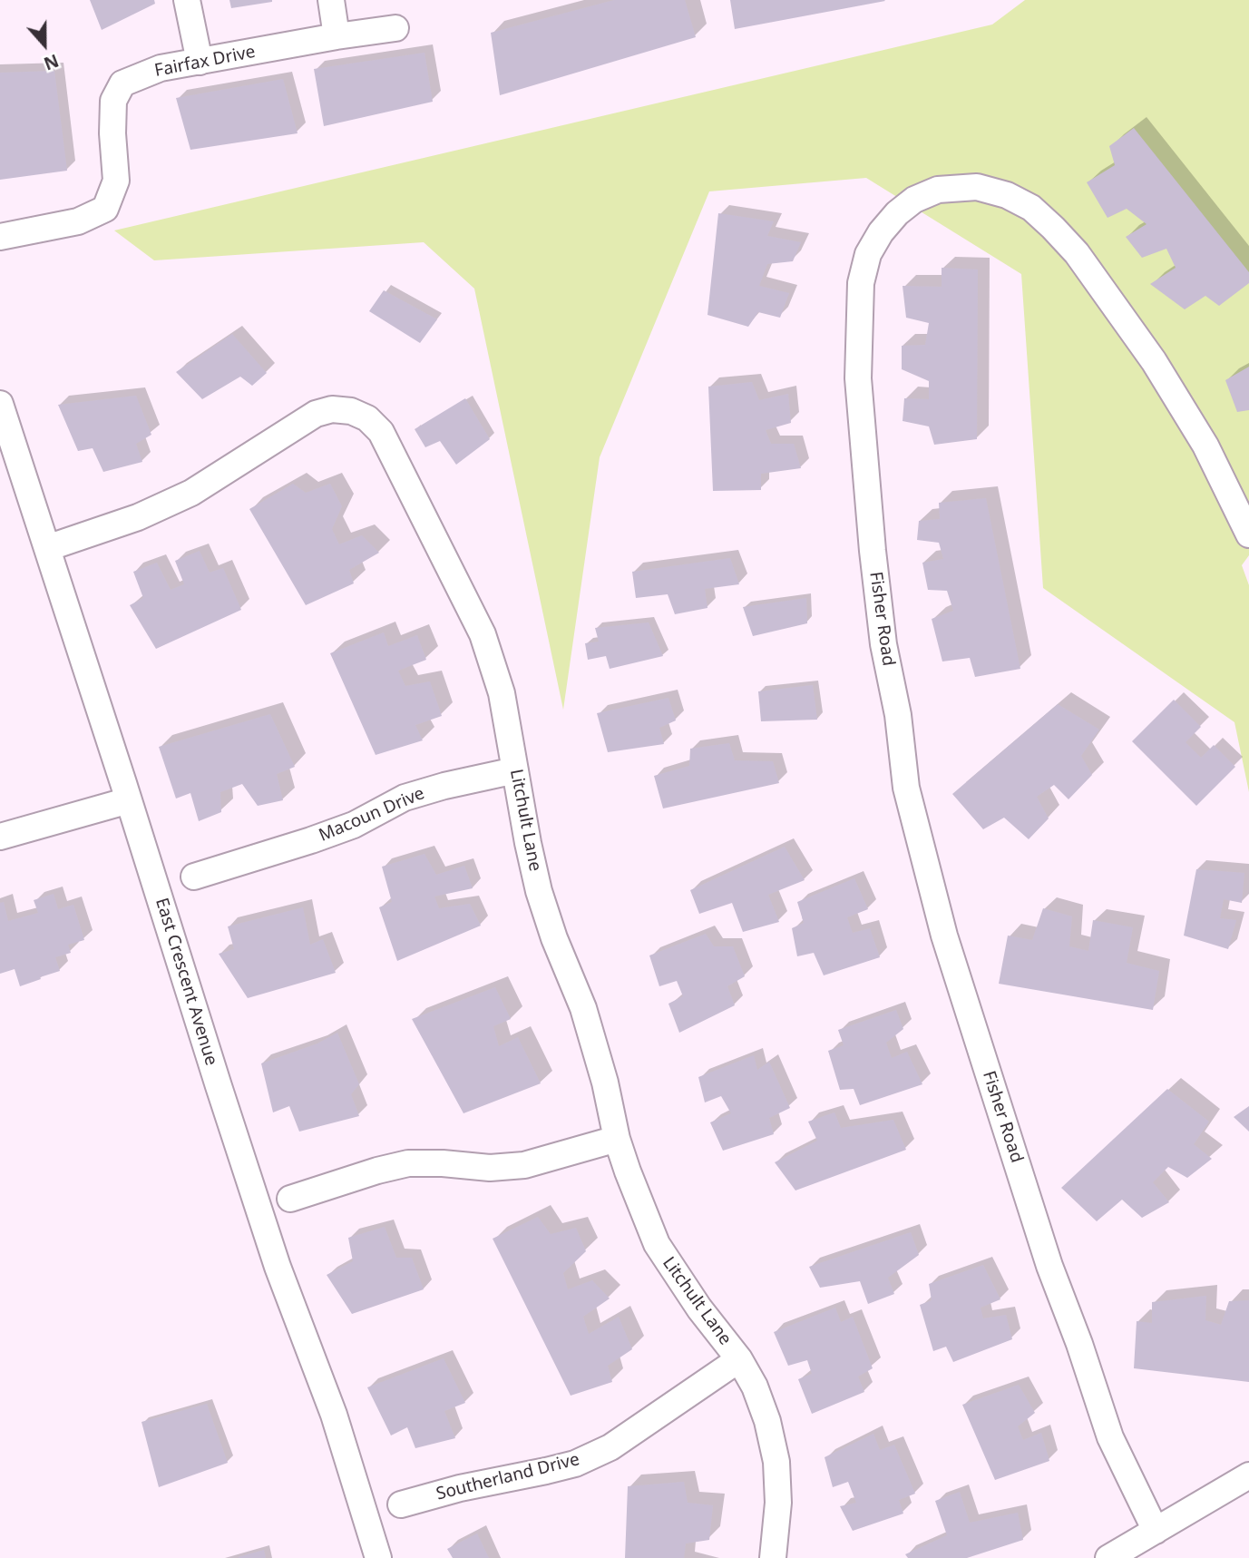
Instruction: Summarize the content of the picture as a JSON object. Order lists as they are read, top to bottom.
{
  "streets": {
    "street": [
      "Fairfax Drive",
      "Fisher Road",
      "Macoun Drive",
      "Litchult Lane",
      "East Crescent Avenue",
      "Southerland Drive"
    ]
  },
  "crossings": [
    ["Macoun Drive", "Litchult Lane"],
    ["Litchult Lane", "East Crescent Avenue"],
    ["Litchult Lane", "Southerland Drive"]
  ],
  "north": "bottom"
}
